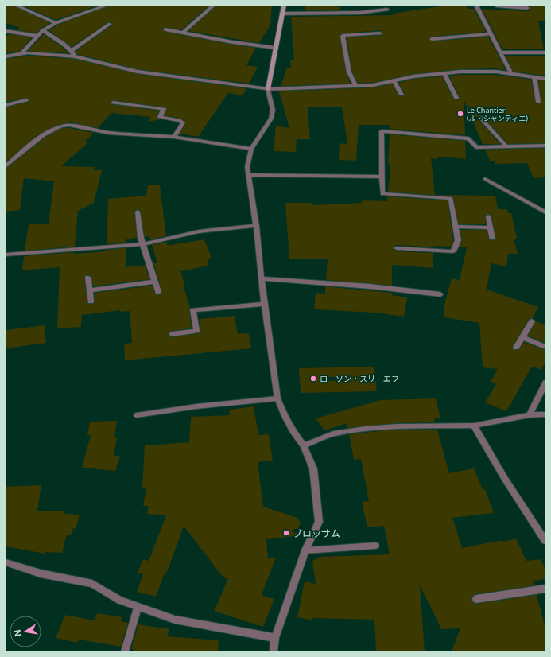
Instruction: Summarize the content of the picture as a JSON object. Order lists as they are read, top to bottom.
{
  "places": ["Le Chantier (ル・シャンティエ)", "ローソン・スリーエフ", "ブロッサム"],
  "north": "left"
}
